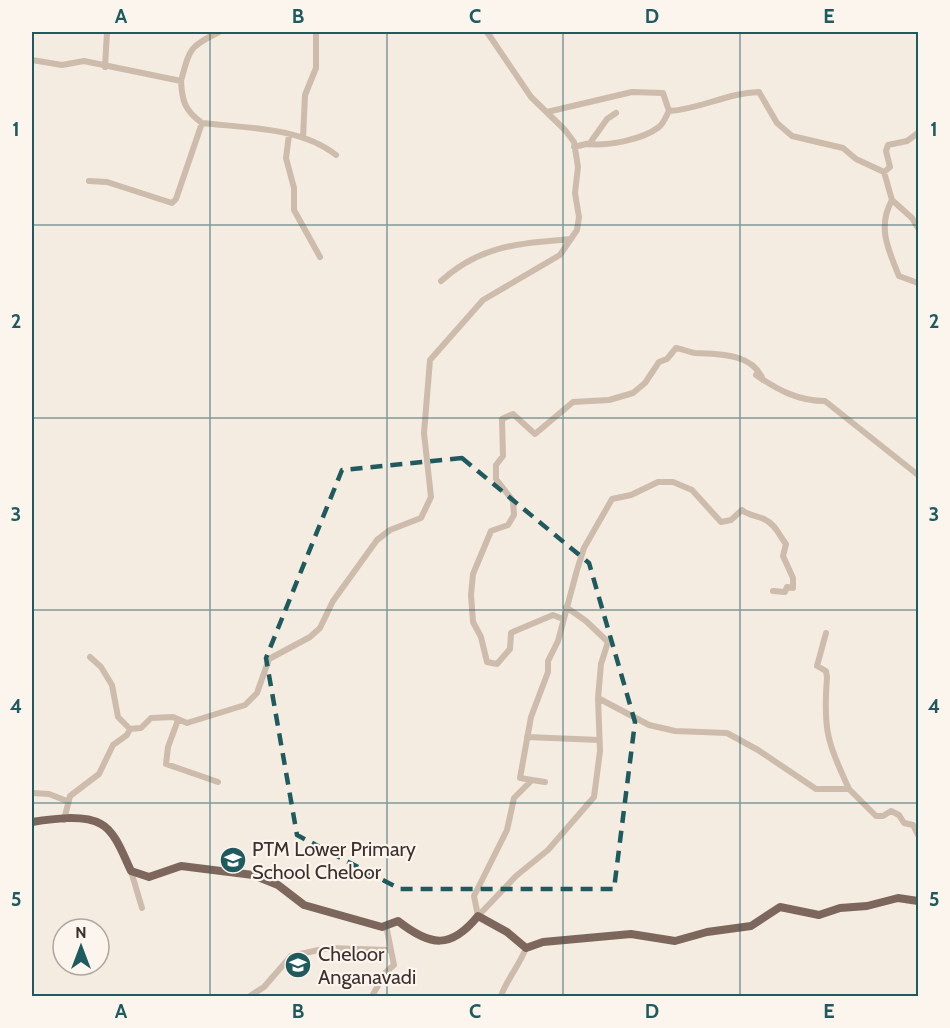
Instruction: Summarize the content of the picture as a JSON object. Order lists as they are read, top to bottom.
{
  "places": {
    "school or university": ["PTM Lower Primary School Cheloor", "Cheloor Anganavadi"]
  },
  "north": "top",
  "grid": {
    "columns": [
      "A",
      "B",
      "C",
      "D",
      "E"
    ],
    "rows": [
      "1",
      "2",
      "3",
      "4",
      "5"
    ]
  }
}
